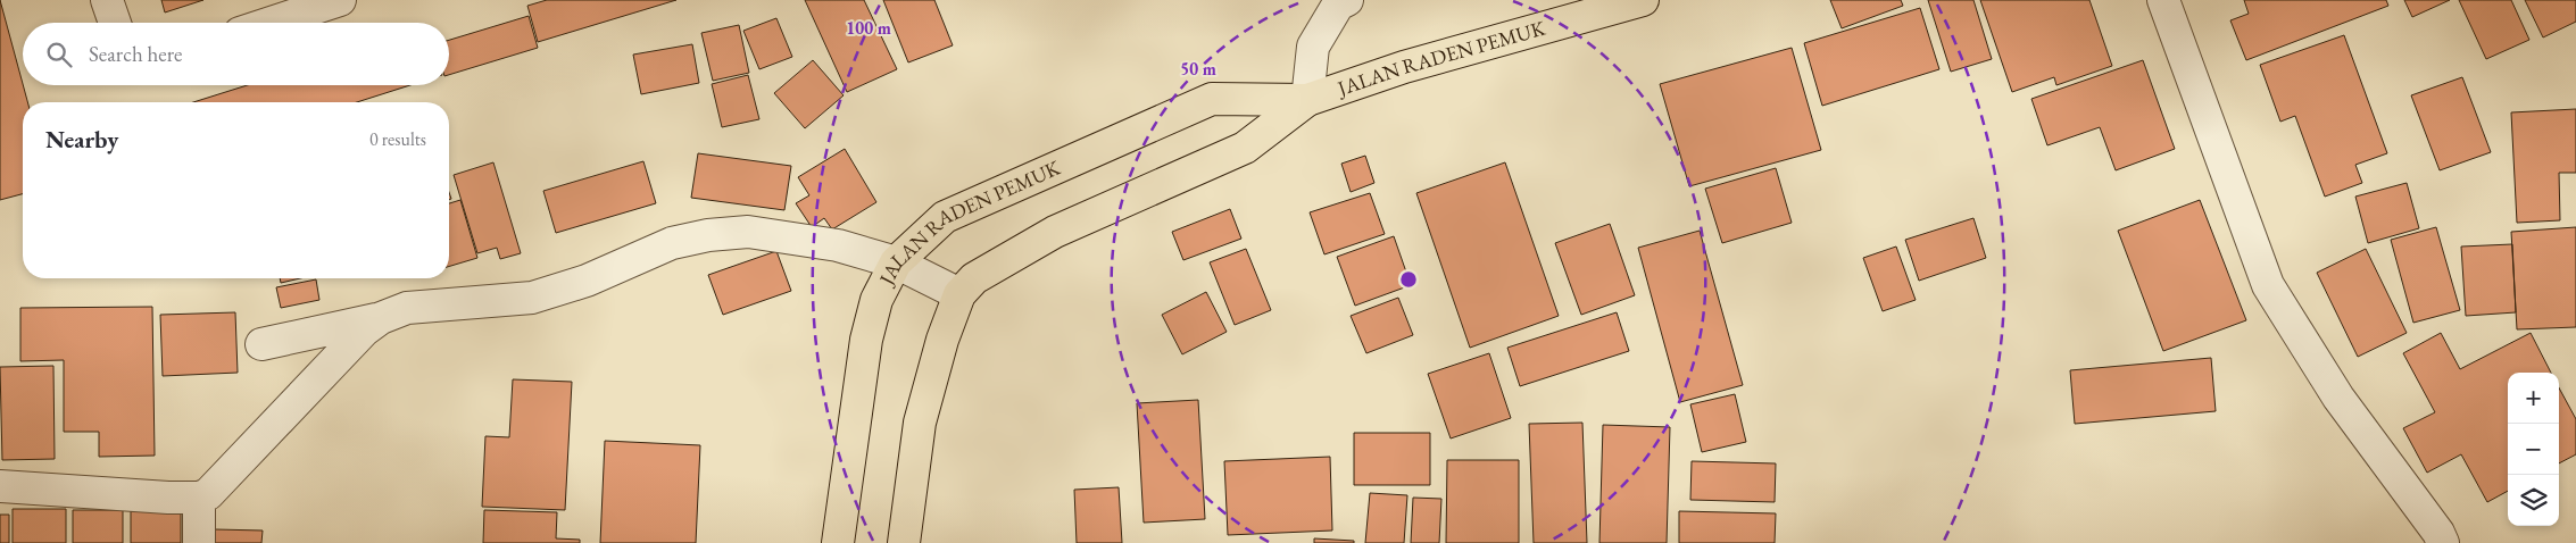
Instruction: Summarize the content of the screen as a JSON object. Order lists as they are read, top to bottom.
{
  "streets": {
    "highway": ["JALAN RADEN PEMUK"]
  },
  "page": {
    "search": "Search here",
    "heading": ["Nearby", "0 results"],
    "map_buttons": ["+", "−"]
  },
  "rings": ["100 m", "50 m"]
}
